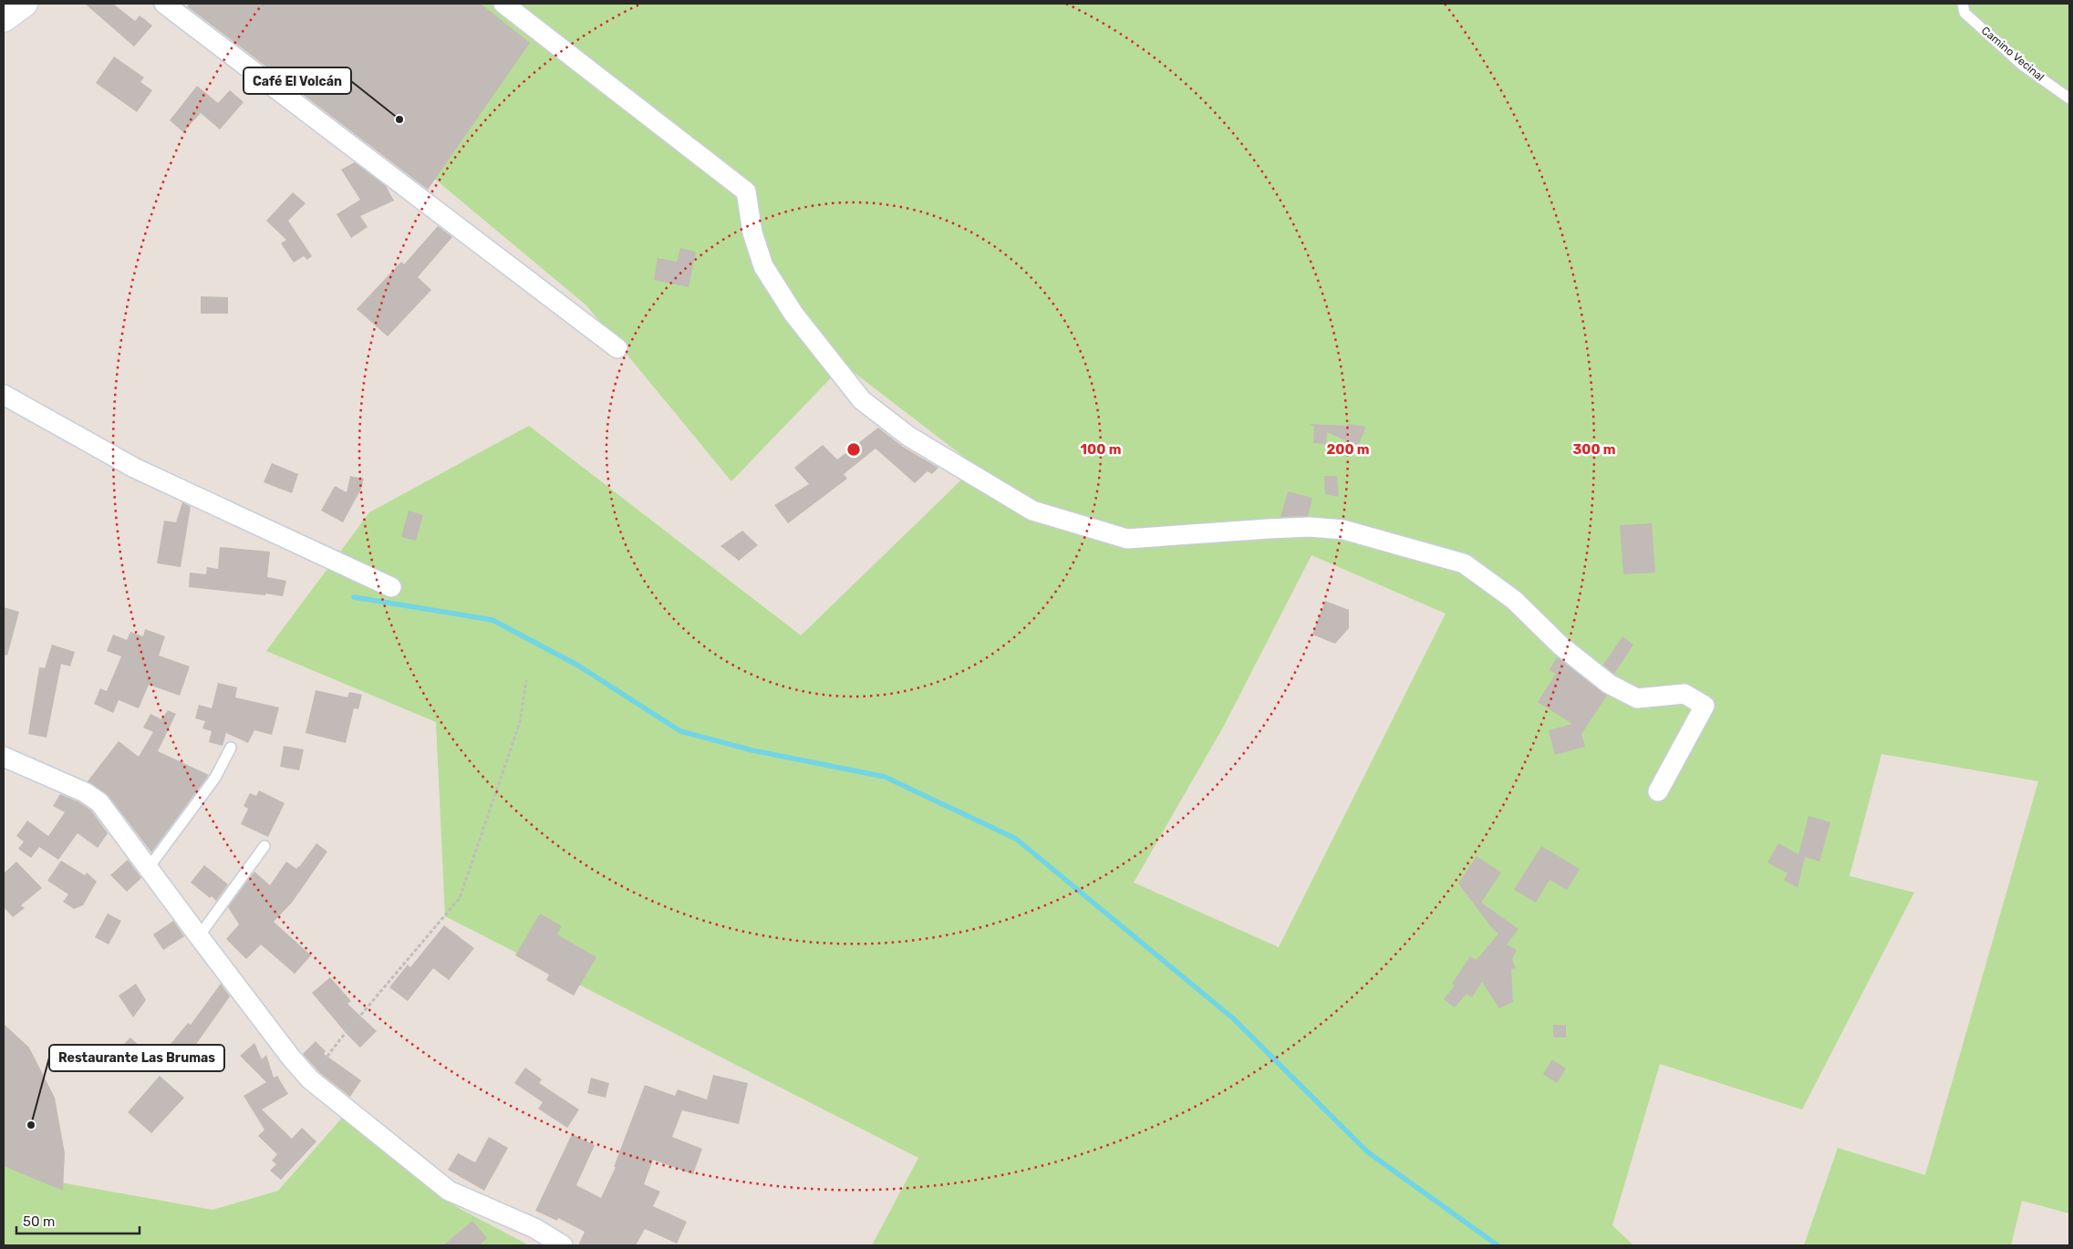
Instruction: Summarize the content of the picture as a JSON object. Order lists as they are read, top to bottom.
{
  "streets": {
    "lane": ["Camino Vecinal"]
  },
  "places": ["Café El Volcán", "Restaurante Las Brumas"],
  "scale_bar": "50 m",
  "rings": ["100 m", "200 m", "300 m"]
}
